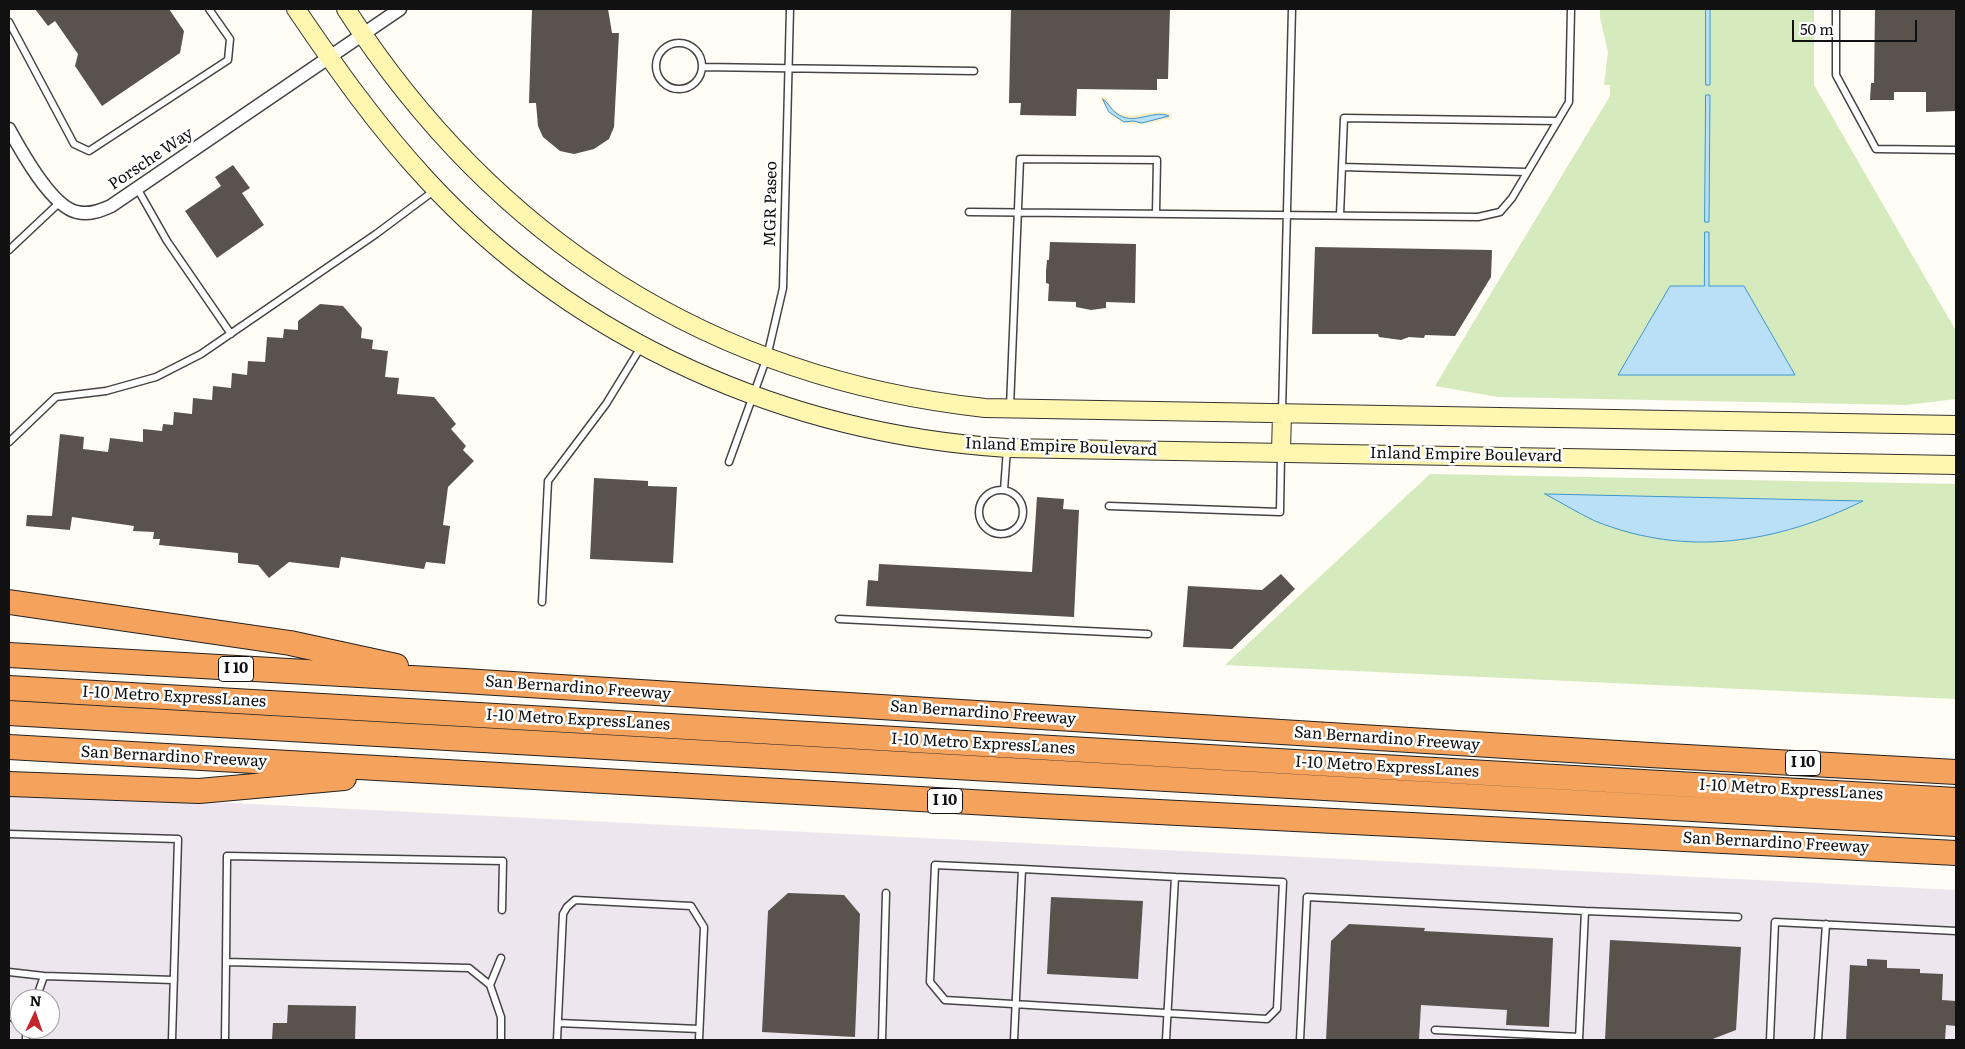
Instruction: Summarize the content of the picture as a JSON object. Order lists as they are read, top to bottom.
{
  "streets": {
    "highway": ["I 10", "San Bernardino Freeway", "I-10 Metro ExpressLanes"],
    "main road": ["Inland Empire Boulevard"],
    "street": ["Porsche Way"],
    "lane": ["MGR Paseo"]
  },
  "crossings": [
    ["Porsche Way", "Inland Empire Boulevard"],
    ["MGR Paseo", "Inland Empire Boulevard"]
  ],
  "scale_bar": "50 m",
  "north": "top"
}
